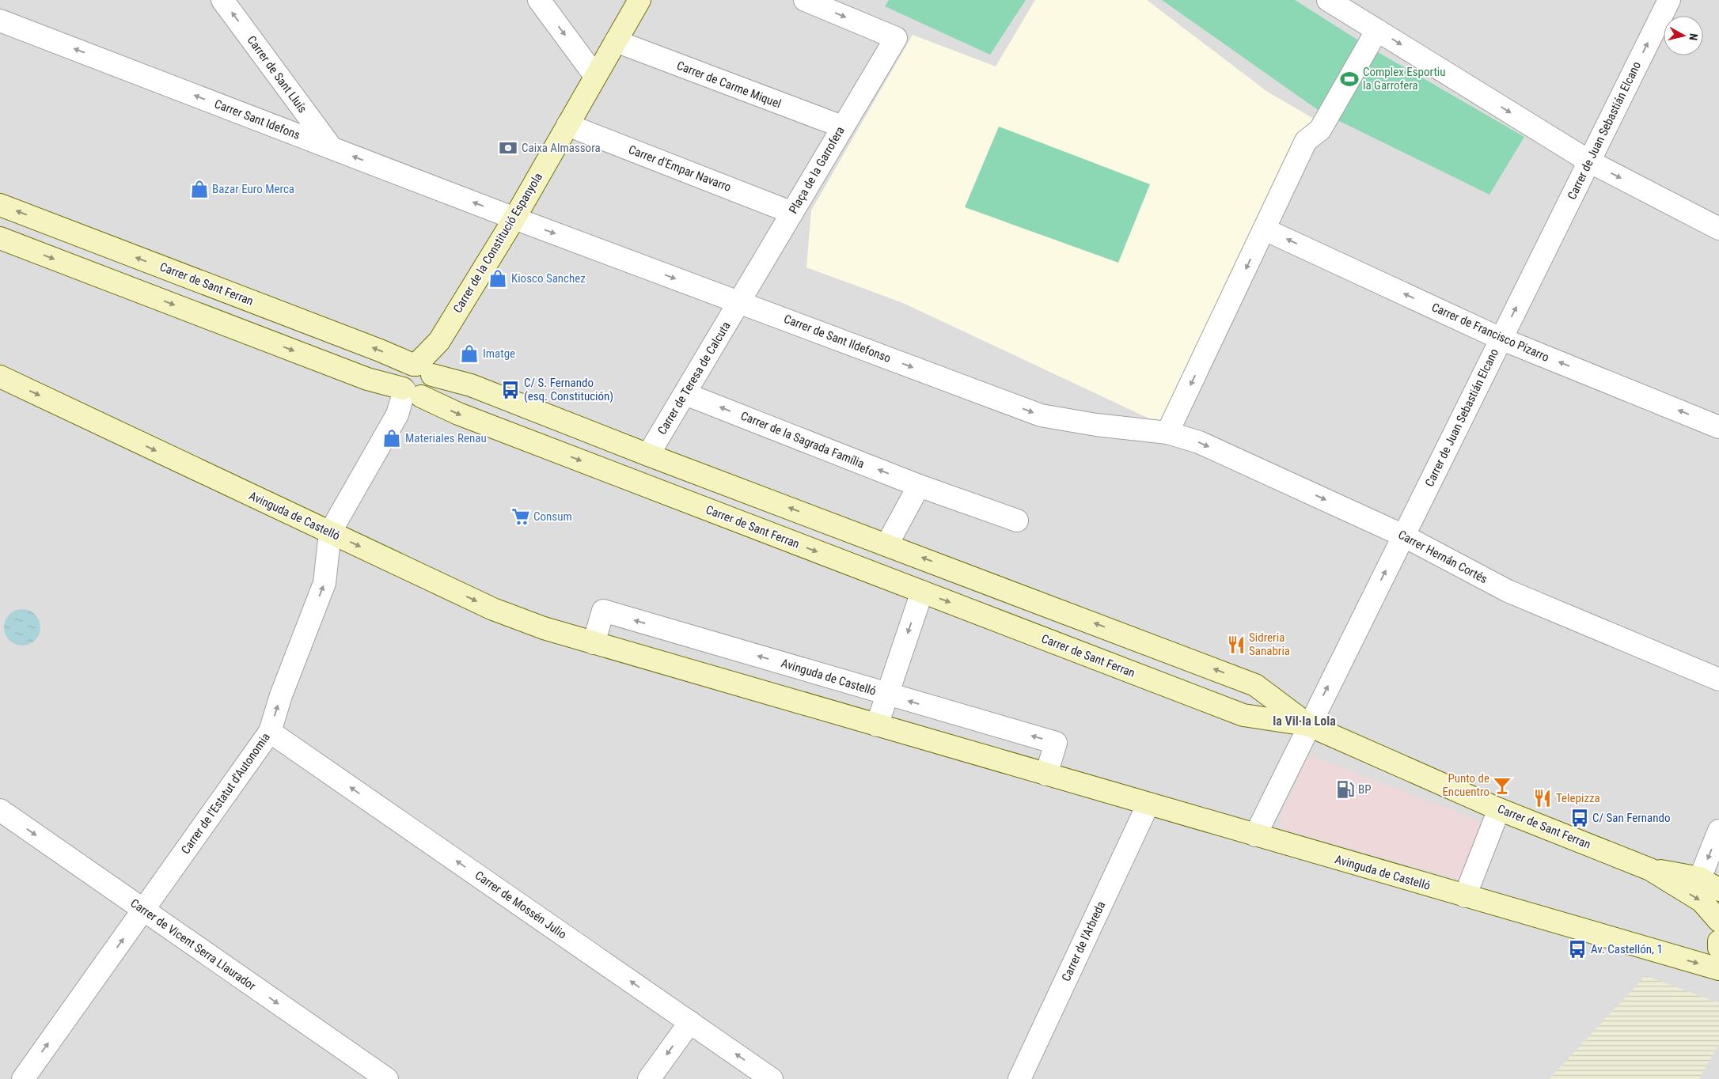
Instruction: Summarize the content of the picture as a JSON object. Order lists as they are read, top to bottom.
{
  "streets": {
    "street": [
      "Carrer de Sant Lluís",
      "Carrer de Carme Miquel",
      "Carrer Sant Idefons",
      "Carrer de Juan Sebastián Elcano",
      "Carrer d'Empar Navarro",
      "Plaça de la Garrofera",
      "Carrer de la Constitució Espanyola",
      "Carrer de Sant Ferran",
      "Carrer de Francisco Pizarro",
      "Carrer de Sant Ildefonso",
      "Carrer de Teresa de Calcuta",
      "Carrer de la Sagrada Família",
      "Avinguda de Castelló",
      "Carrer Hernán Cortés",
      "Carrer de l'Estatut d'Autonomia",
      "Carrer de Mossén Julio",
      "Carrer de l'Arbreda",
      "Carrer de Vicent Serra Llaurador"
    ]
  },
  "crossings": [
    ["Carrer de Sant Lluís", "Carrer Sant Idefons"],
    ["Carrer de Carme Miquel", "Plaça de la Garrofera"],
    ["Carrer de Carme Miquel", "Carrer de la Constitució Espanyola"],
    ["Carrer Sant Idefons", "Carrer de la Constitució Espanyola"],
    ["Carrer Sant Idefons", "Carrer de Sant Ildefonso"],
    ["Carrer de Juan Sebastián Elcano", "Carrer de Sant Ferran"],
    ["Carrer de Juan Sebastián Elcano", "Carrer de Francisco Pizarro"],
    ["Carrer de Juan Sebastián Elcano", "Avinguda de Castelló"],
    ["Carrer de Juan Sebastián Elcano", "Carrer Hernán Cortés"],
    ["Carrer d'Empar Navarro", "Plaça de la Garrofera"],
    ["Carrer d'Empar Navarro", "Carrer de la Constitució Espanyola"],
    ["Plaça de la Garrofera", "Carrer de Sant Ildefonso"],
    ["Plaça de la Garrofera", "Carrer de Teresa de Calcuta"],
    ["Carrer de la Constitució Espanyola", "Carrer de Sant Ferran"],
    ["Carrer de la Constitució Espanyola", "Carrer de Sant Ildefonso"],
    ["Carrer de la Constitució Espanyola", "Carrer de l'Estatut d'Autonomia"],
    ["Carrer de Sant Ferran", "Carrer de Teresa de Calcuta"],
    ["Carrer de Sant Ferran", "Carrer de l'Estatut d'Autonomia"],
    ["Carrer de Sant Ildefonso", "Carrer de Teresa de Calcuta"],
    ["Carrer de Sant Ildefonso", "Carrer Hernán Cortés"],
    ["Carrer de Teresa de Calcuta", "Carrer de la Sagrada Família"],
    ["Avinguda de Castelló", "Carrer de l'Estatut d'Autonomia"],
    ["Avinguda de Castelló", "Carrer de l'Arbreda"],
    ["Carrer de l'Estatut d'Autonomia", "Carrer de Mossén Julio"],
    ["Carrer de l'Estatut d'Autonomia", "Carrer de Vicent Serra Llaurador"]
  ],
  "one_way": [
    "Carrer de Sant Lluís",
    "Carrer Sant Idefons",
    "Carrer de Juan Sebastián Elcano",
    "Carrer de Francisco Pizarro",
    "Carrer de Sant Ildefonso",
    "Carrer de la Sagrada Família",
    "Carrer Hernán Cortés",
    "Carrer de l'Estatut d'Autonomia",
    "Carrer de Mossén Julio",
    "Carrer de Vicent Serra Llaurador"
  ],
  "districts": ["la Vil·la Lola"],
  "places": {
    "sports": ["Complex Esportiu la Garrofera"],
    "bank": ["Caixa Almassora"],
    "shop": [
      "Bazar Euro Merca",
      "Kiosco Sanchez",
      "Imatge",
      "Materiales Renau"
    ],
    "bus stop": ["C/ S. Fernando (esq. Constitución)", "C/ San Fernando", "Av. Castellón, 1"],
    "supermarket": ["Consum"],
    "restaurant": ["Sidreria Sanabria", "Telepizza"],
    "bar": ["Punto de Encuentro"],
    "fuel station": ["BP"]
  },
  "north": "right"
}
